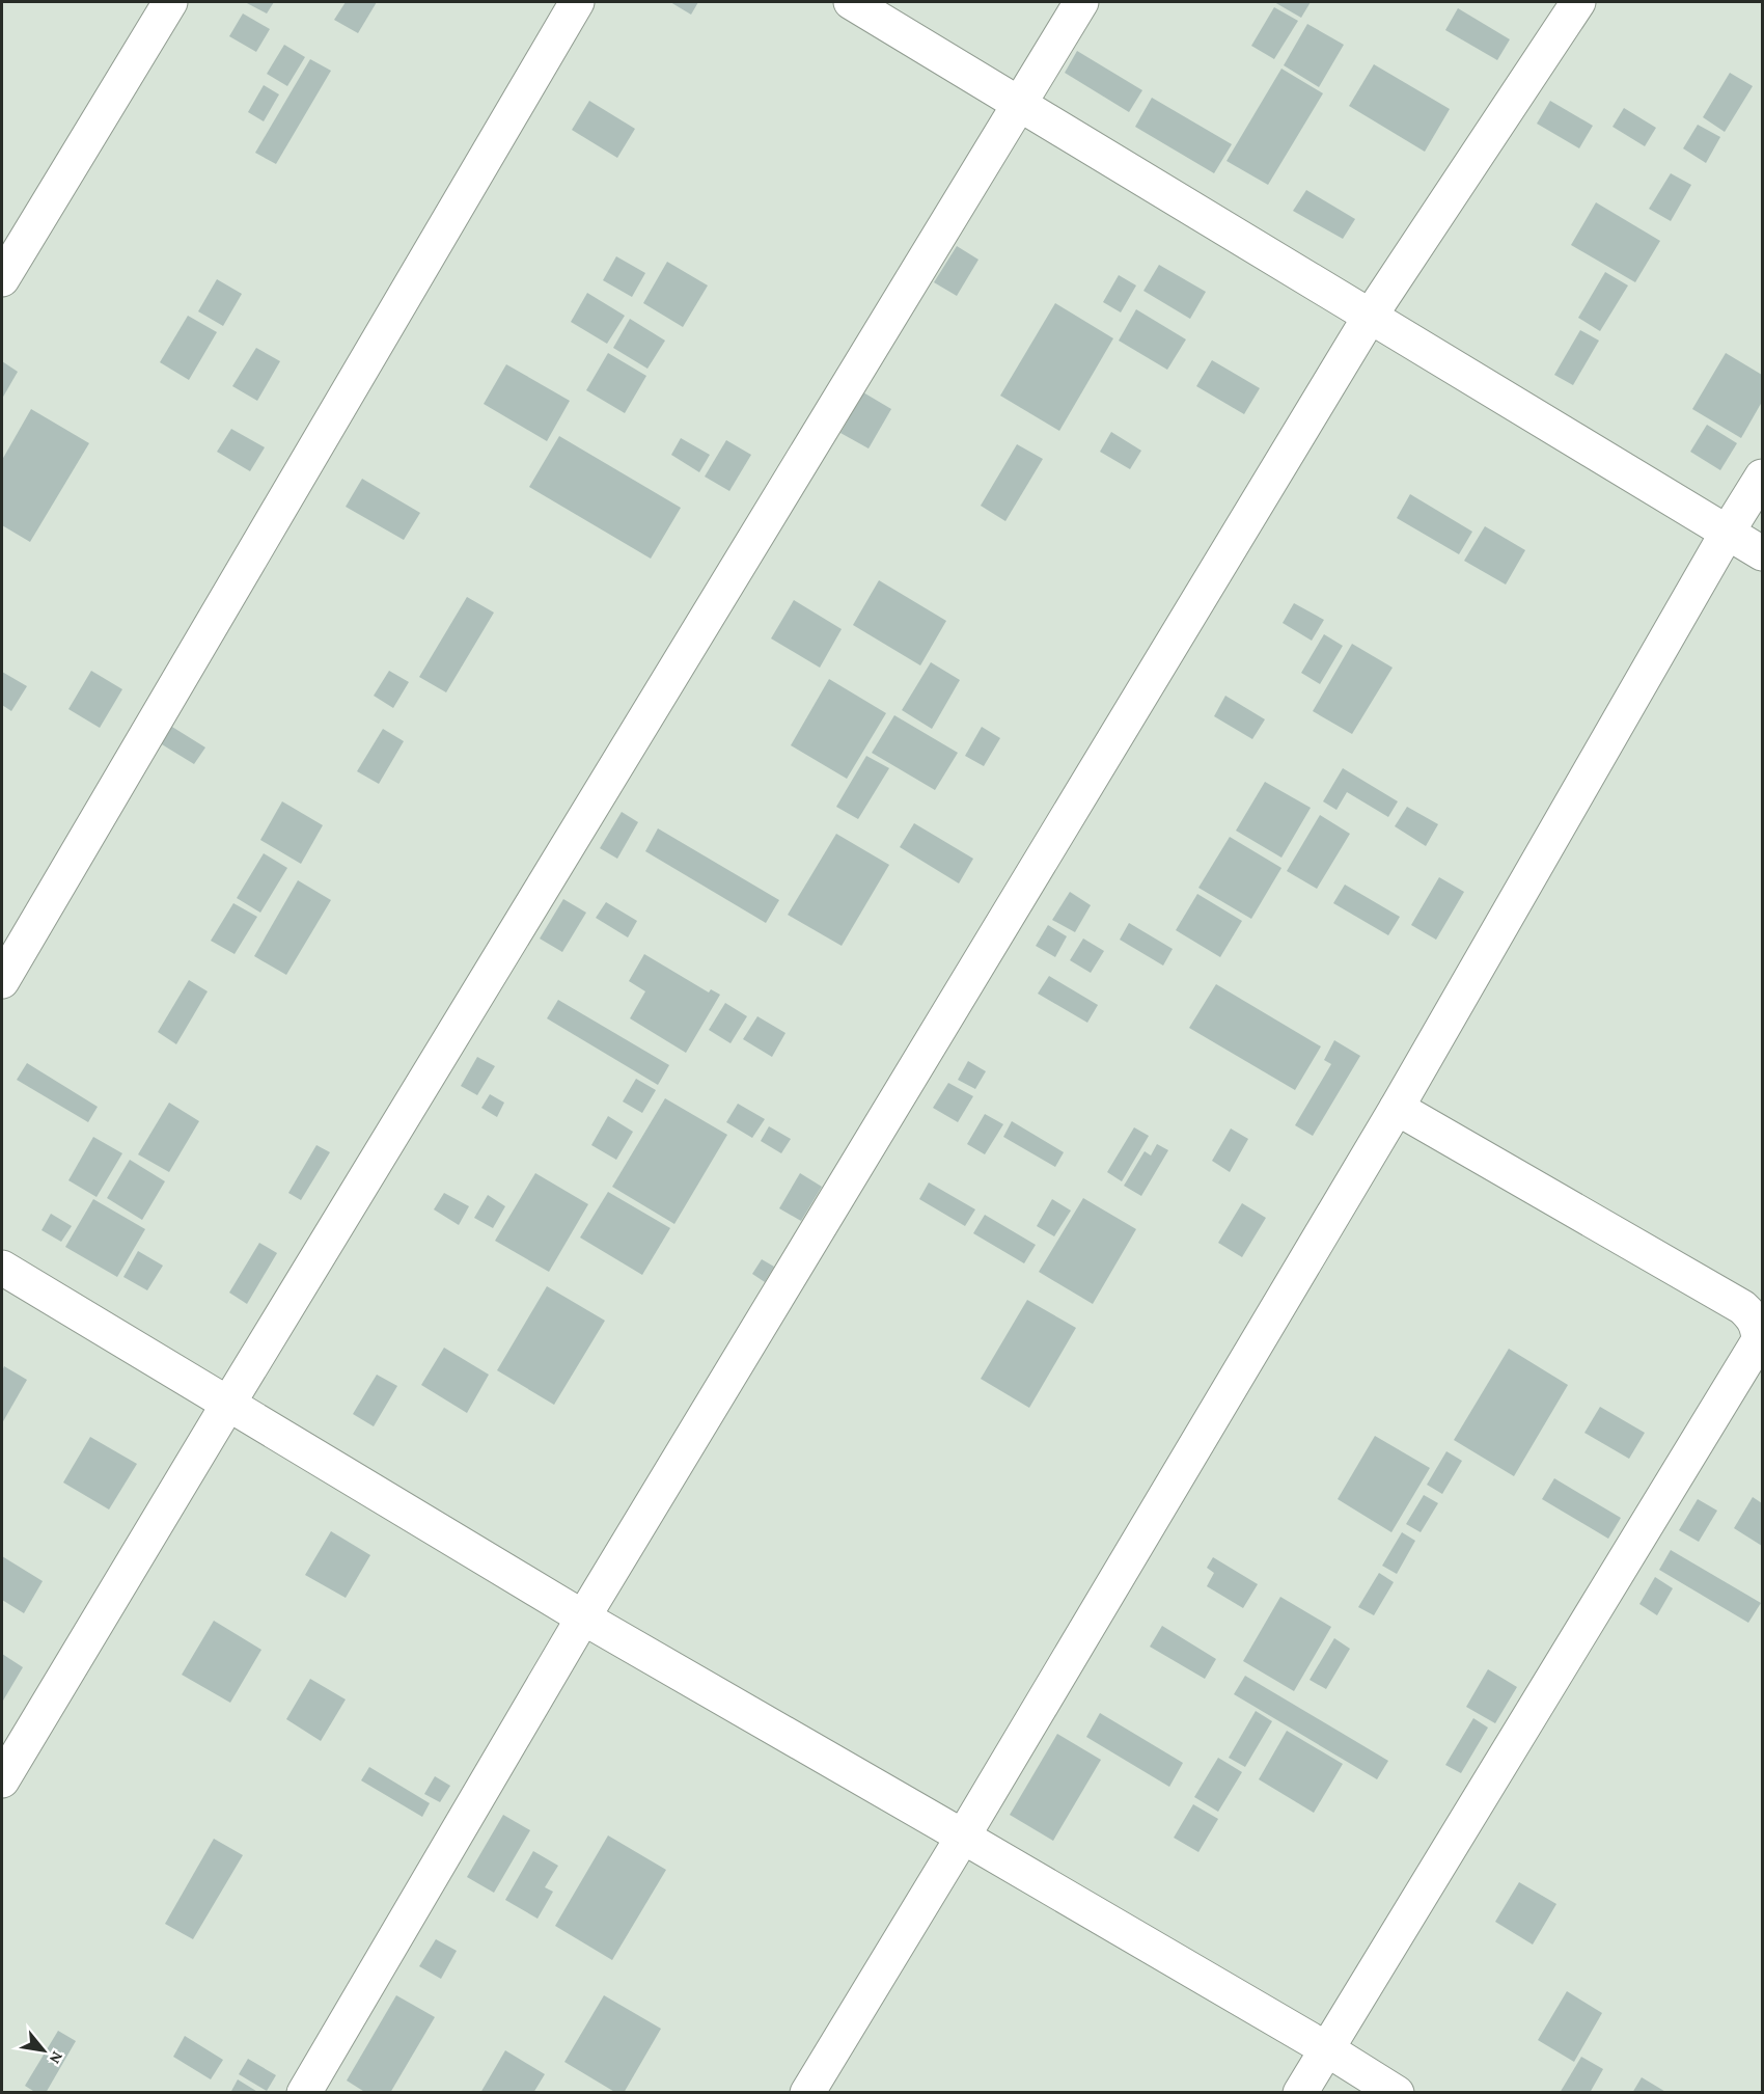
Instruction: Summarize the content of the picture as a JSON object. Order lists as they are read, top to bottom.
{
  "north": "bottom right"
}
